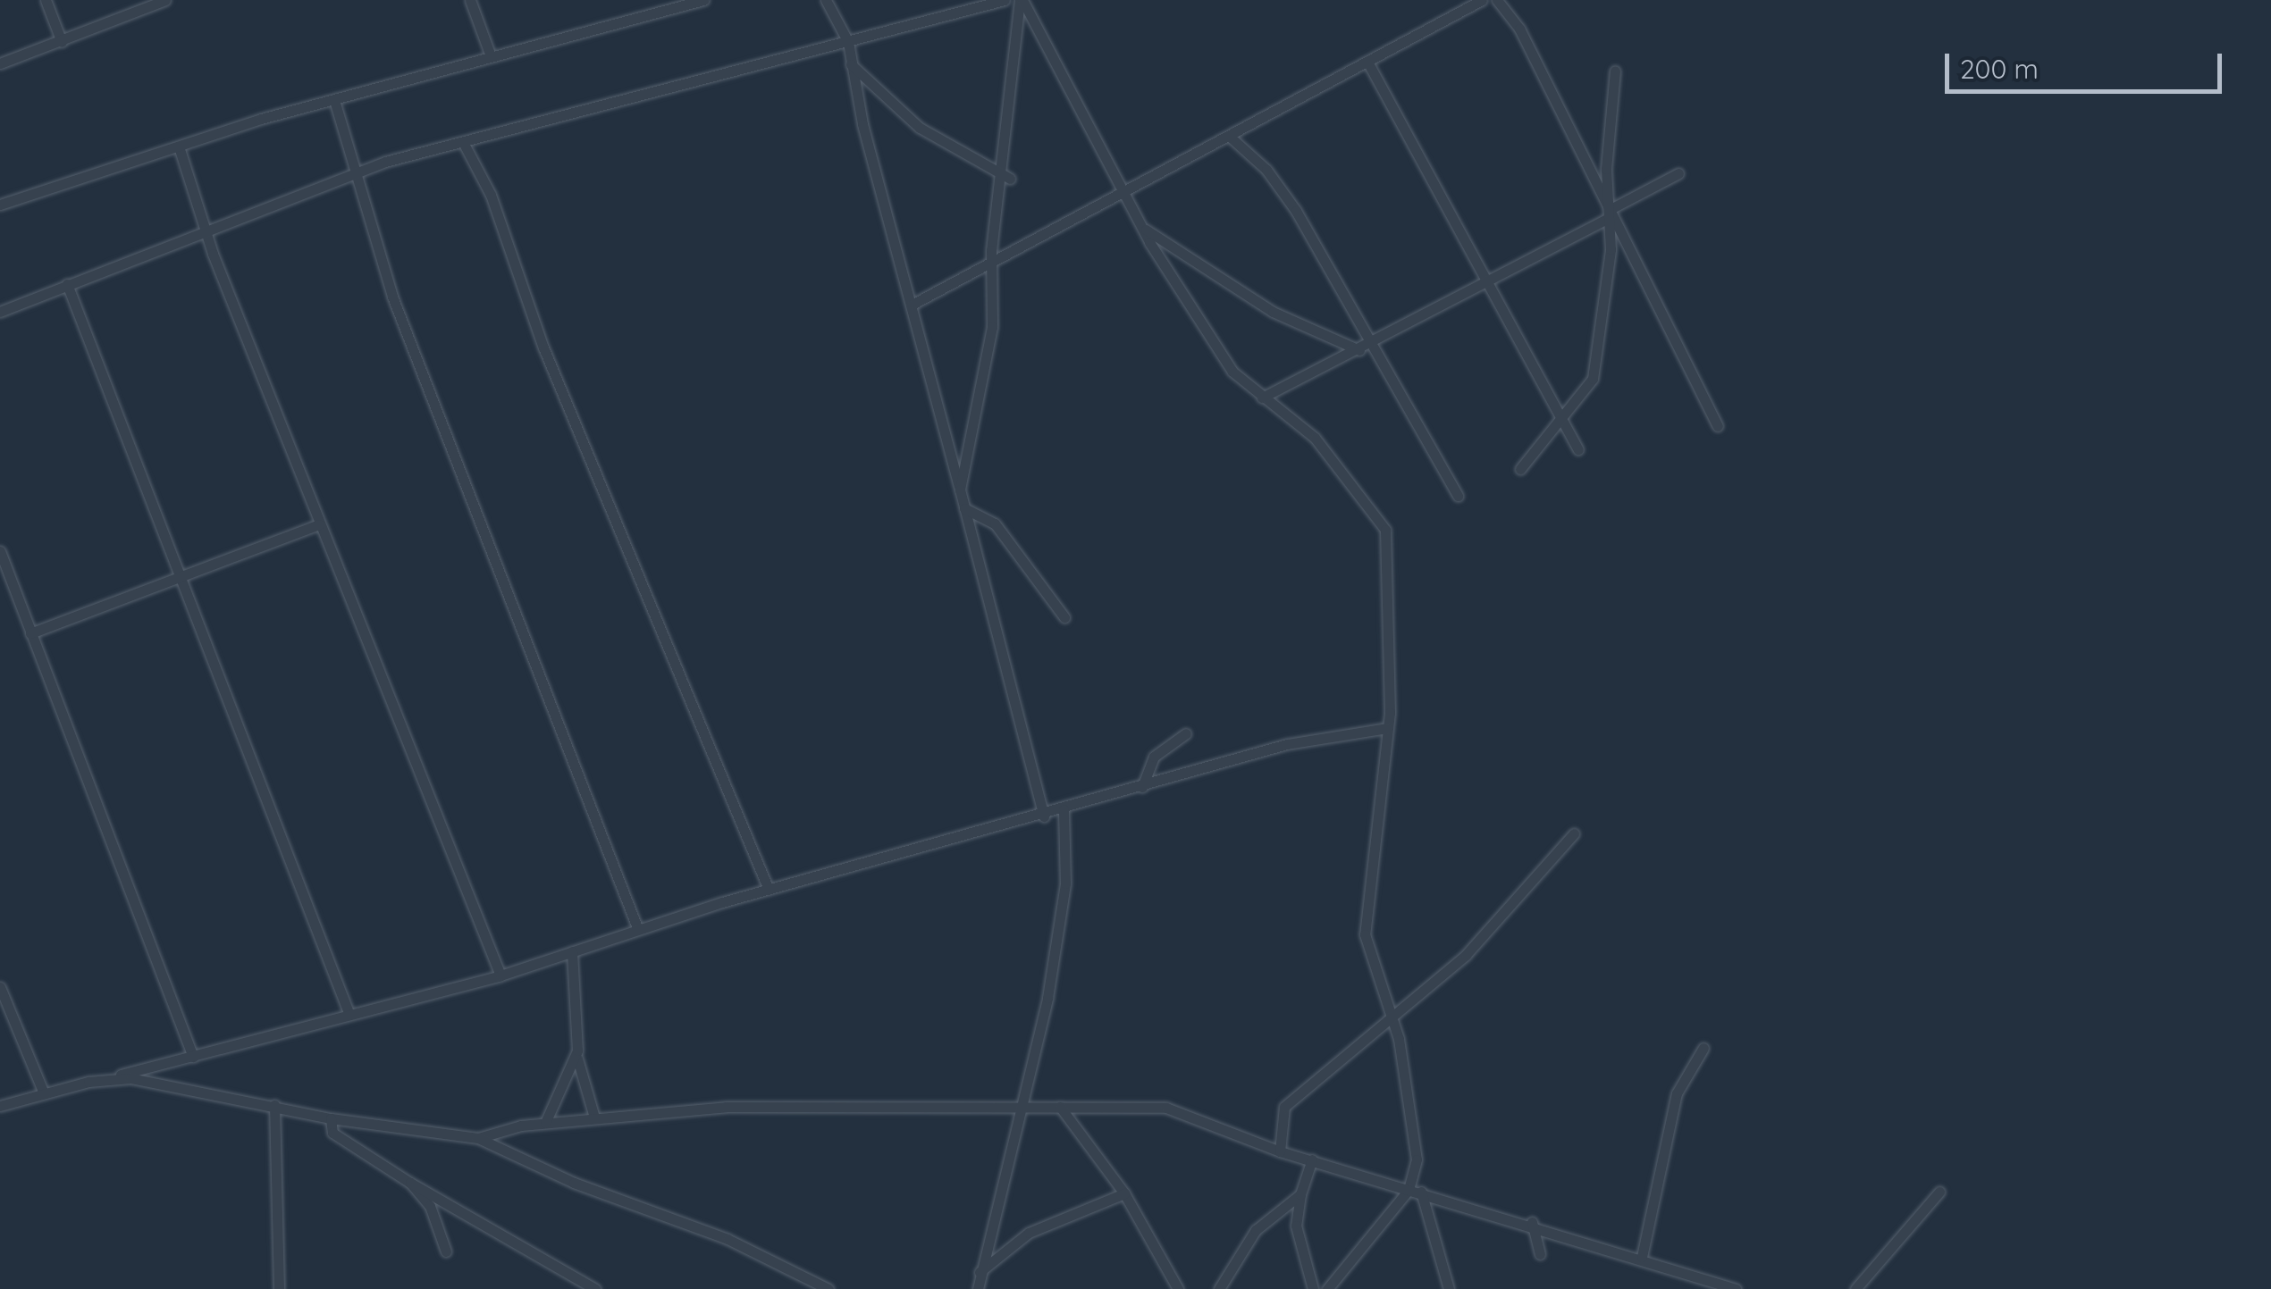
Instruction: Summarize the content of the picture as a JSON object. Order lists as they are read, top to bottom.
{
  "scale_bar": "200 m"
}
